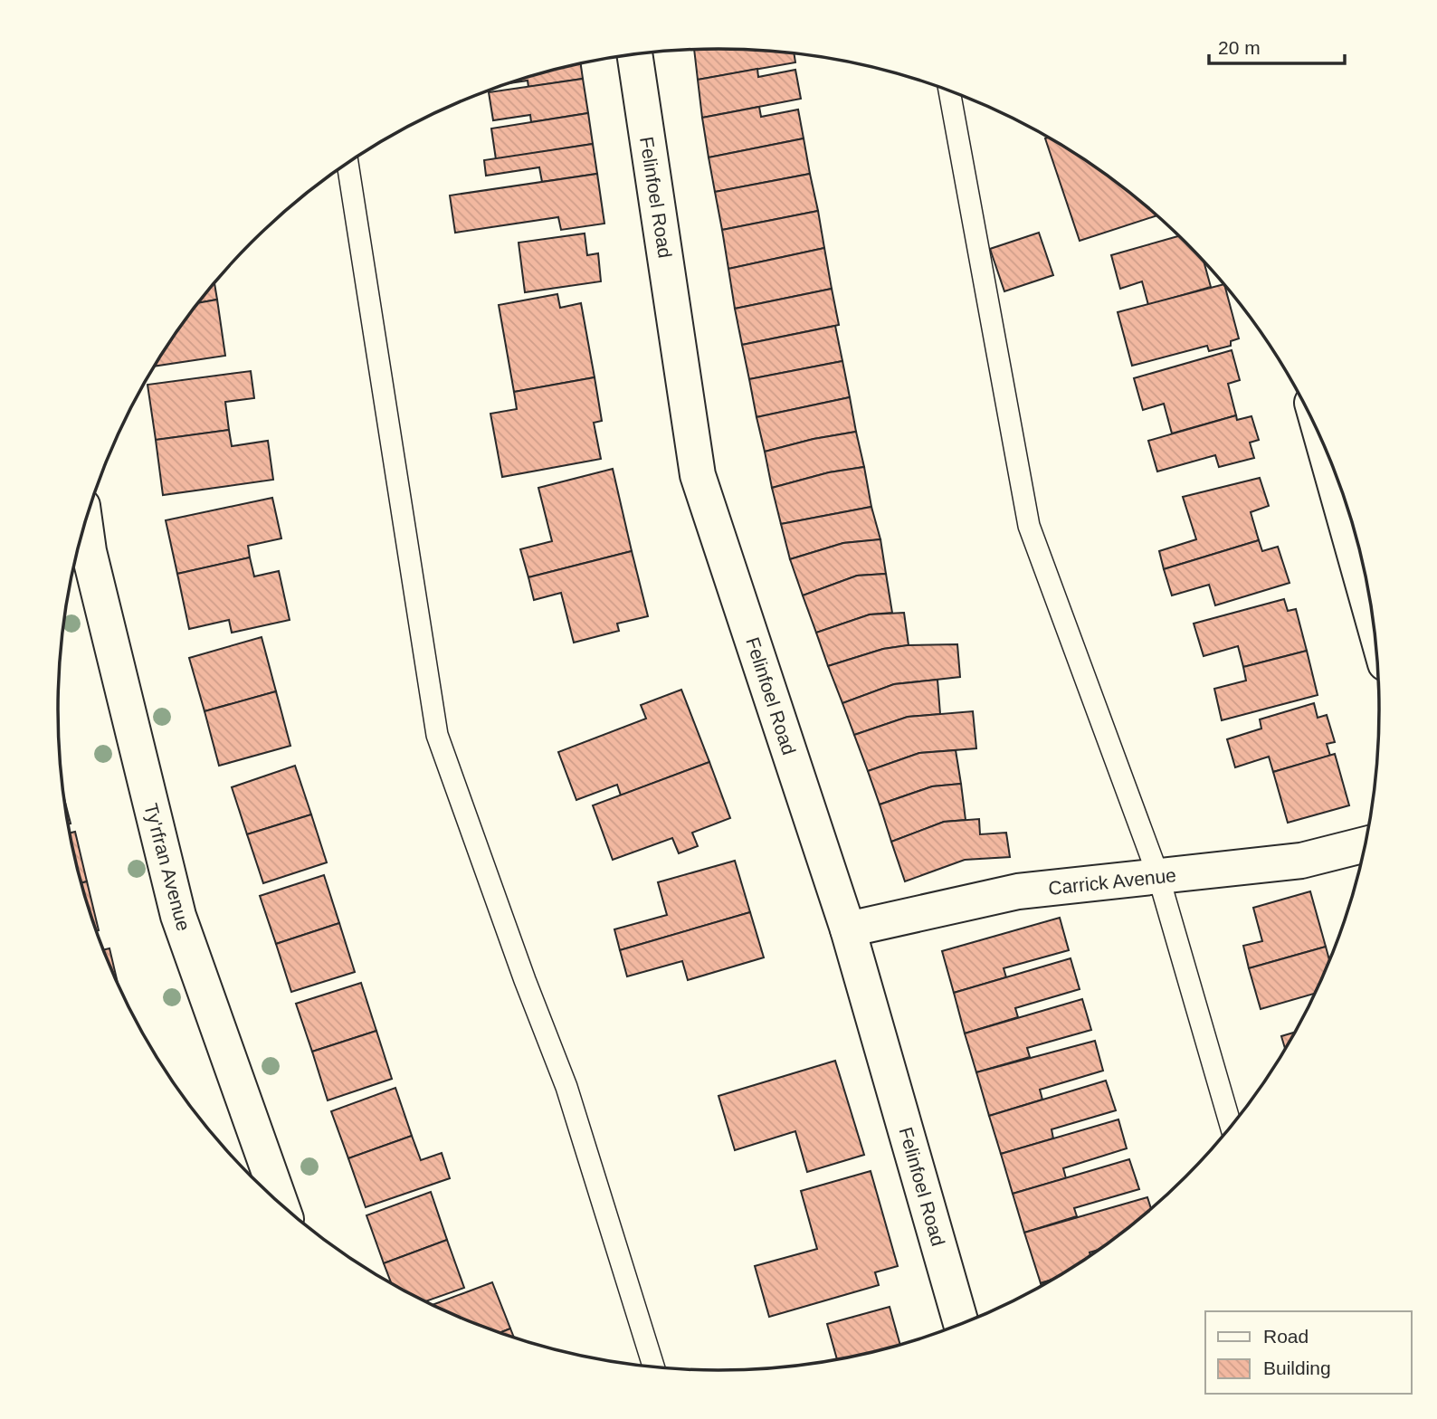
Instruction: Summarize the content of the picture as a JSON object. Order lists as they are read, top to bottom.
{
  "streets": {
    "street": ["Felinfoel Road", "Ty'rfran Avenue", "Carrick Avenue"]
  },
  "crossings": [
    ["Felinfoel Road", "Carrick Avenue"]
  ],
  "legend": ["Road", "Building"],
  "scale_bar": "20 m"
}
